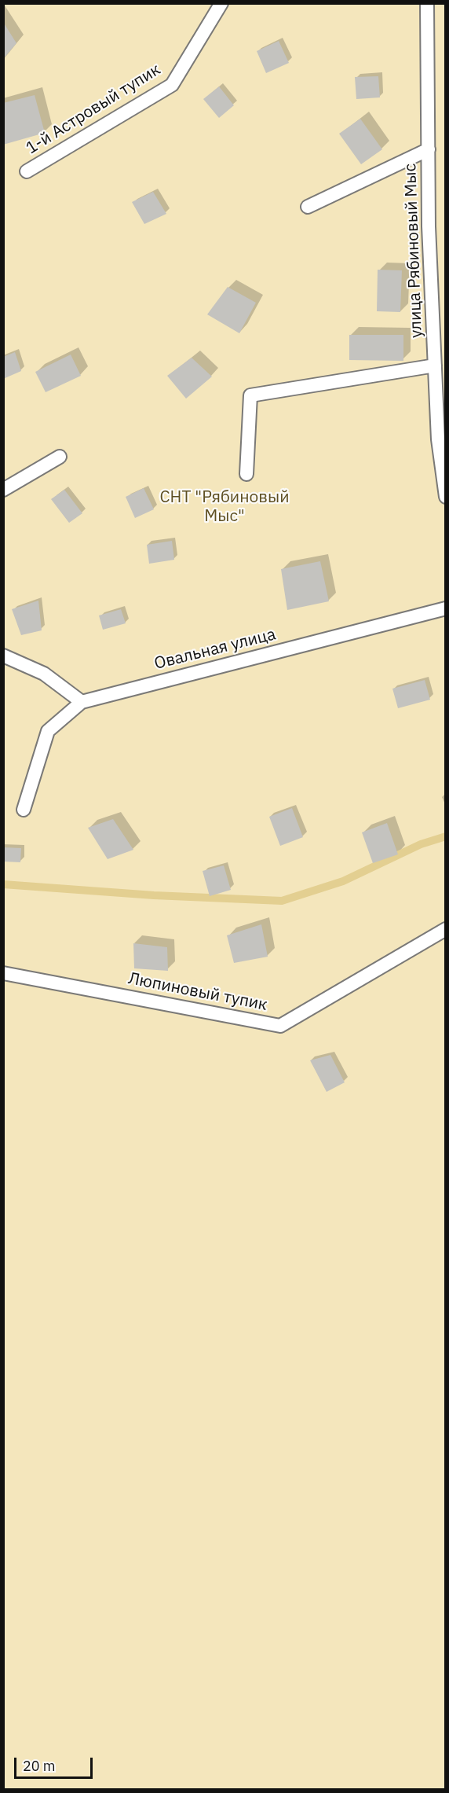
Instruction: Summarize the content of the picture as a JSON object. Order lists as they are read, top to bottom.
{
  "streets": {
    "lane": [
      "1-й Астровый тупик",
      "улица Рябиновый Мыс",
      "Овальная улица",
      "Люпиновый тупик"
    ]
  },
  "parks": ["СНТ \"Рябиновый Мыс\""],
  "scale_bar": "20 m"
}
